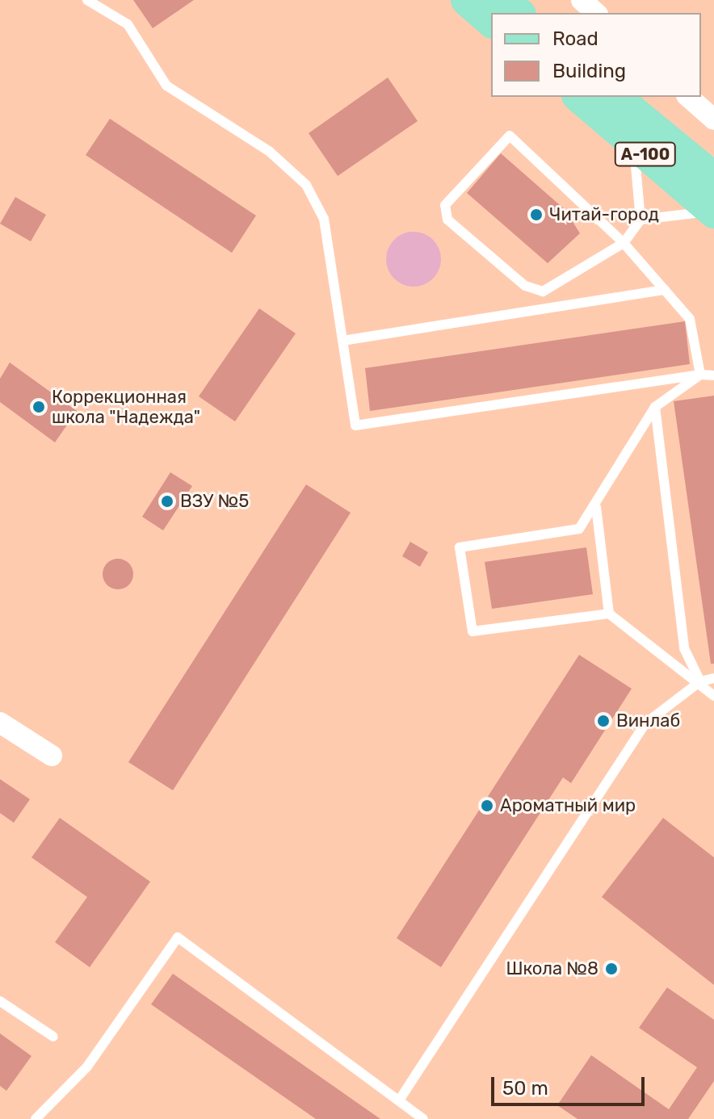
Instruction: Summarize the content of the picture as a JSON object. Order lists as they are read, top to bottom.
{
  "streets": {
    "main road": ["А-100"]
  },
  "places": [
    "Читай-город",
    "Коррекционная школа \"Надежда\"",
    "ВЗУ №5",
    "Винлаб",
    "Ароматный мир",
    "Школа №8"
  ],
  "legend": ["Road", "Building"],
  "scale_bar": "50 m"
}
